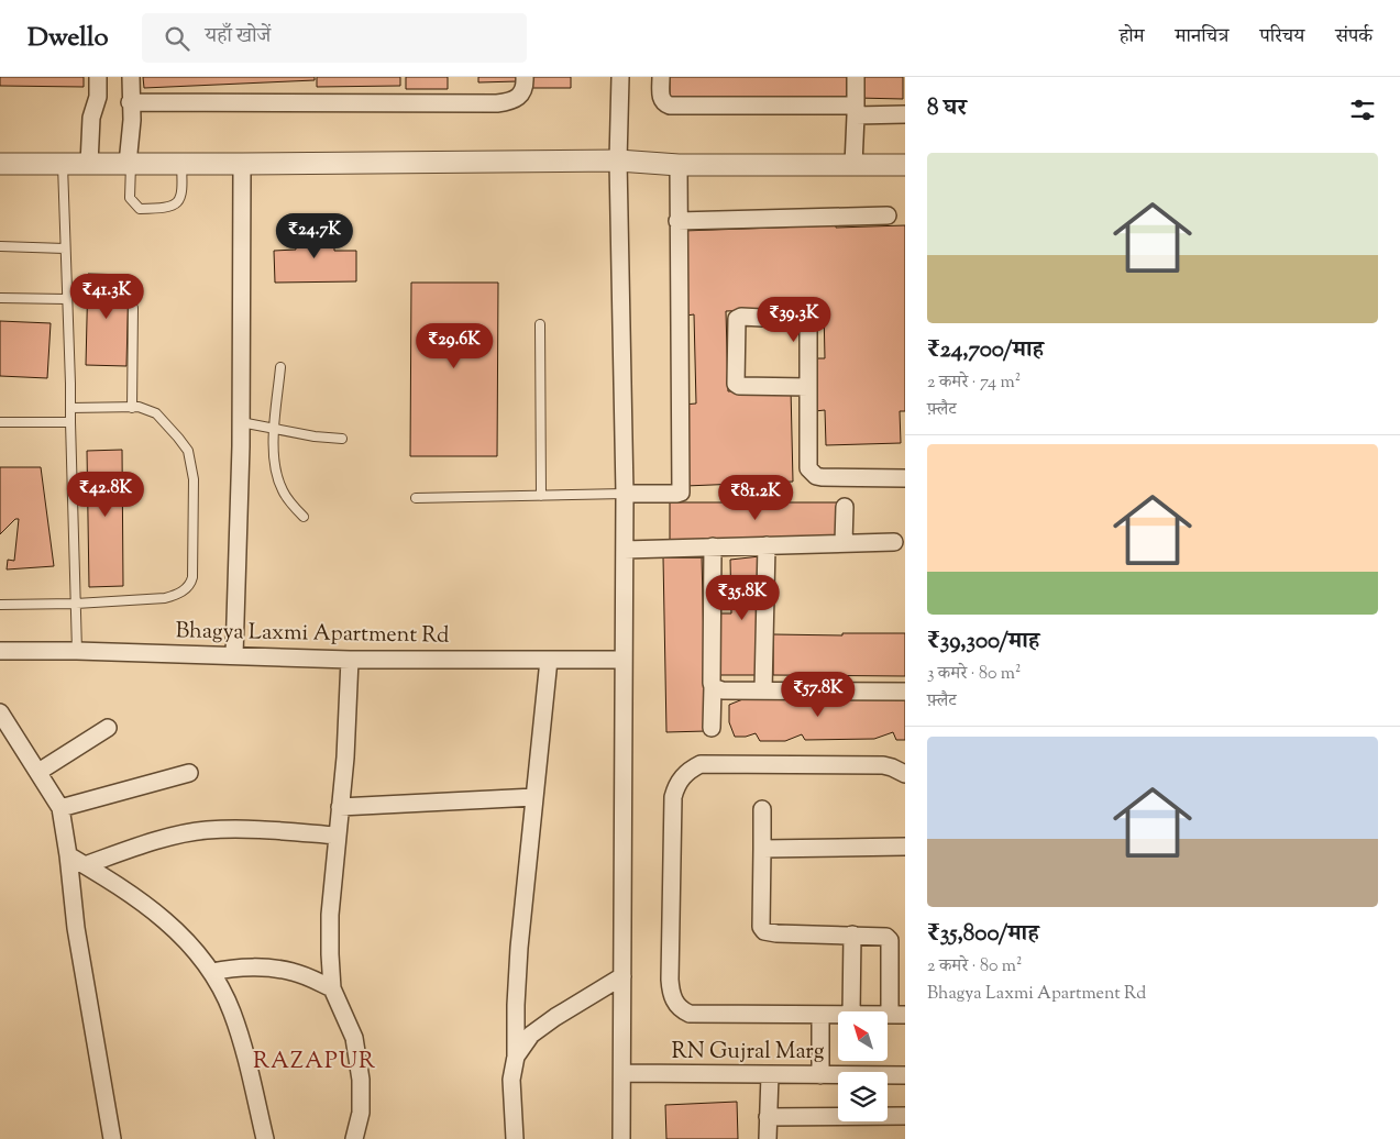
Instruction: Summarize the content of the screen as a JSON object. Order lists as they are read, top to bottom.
{
  "streets": {
    "street": ["Bhagya Laxmi Apartment Rd", "RN Gujral Marg"]
  },
  "districts": ["RAZAPUR"],
  "north": "top left",
  "page": {
    "header": "Dwello",
    "search": "यहाँ खोजें",
    "nav": [
      "होम",
      "मानचित्र",
      "परिचय",
      "संपर्क"
    ],
    "heading": "8 घर",
    "list": [
      {
        "name": "₹24,700/माह",
        "note": "2 कमरे · 74 m² · फ़्लैट"
      },
      {
        "name": "₹39,300/माह",
        "note": "3 कमरे · 80 m² · फ़्लैट"
      },
      {
        "name": "₹35,800/माह",
        "note": "2 कमरे · 80 m² · Bhagya Laxmi Apartment Rd"
      }
    ],
    "price": [
      "₹24.7K",
      "₹41.3K",
      "₹39.3K",
      "₹29.6K",
      "₹42.8K",
      "₹81.2K",
      "₹35.8K",
      "₹57.8K"
    ]
  }
}
